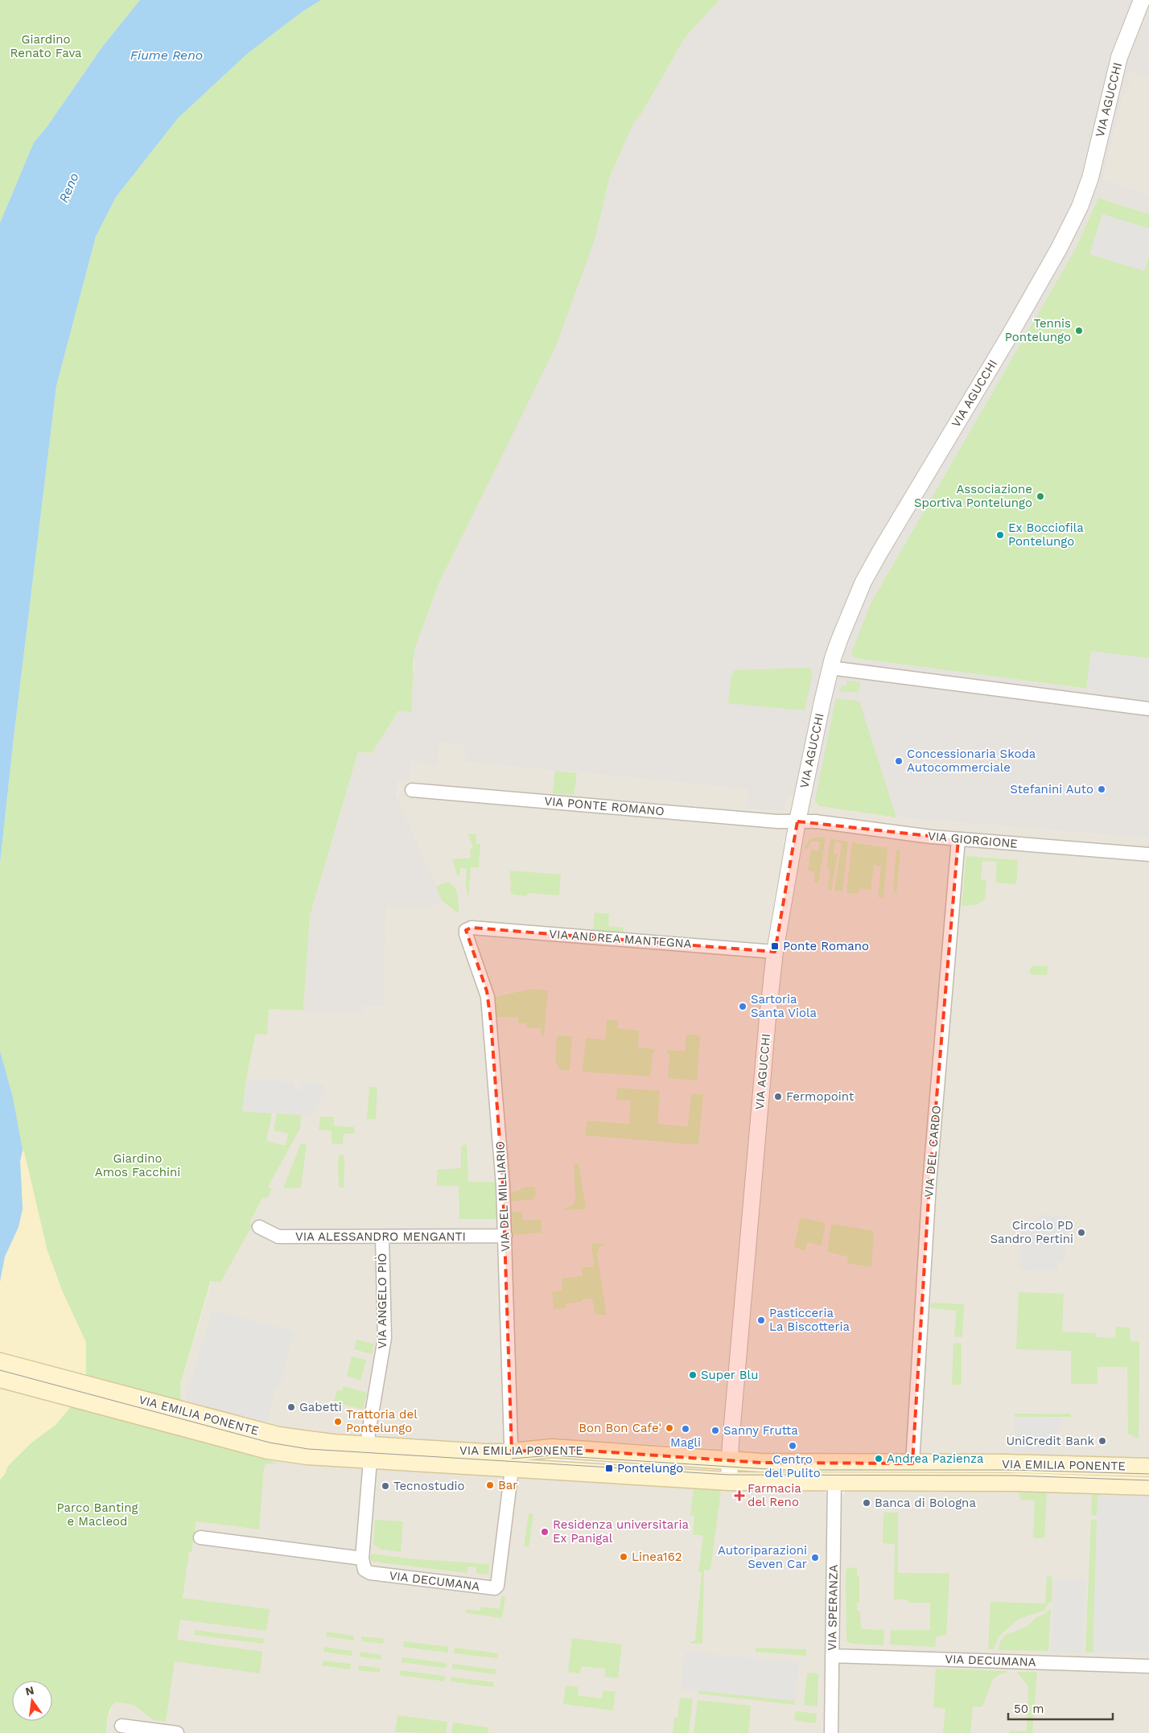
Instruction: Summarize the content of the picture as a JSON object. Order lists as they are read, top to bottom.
{
  "streets": {
    "main road": ["VIA EMILIA PONENTE"],
    "street": [
      "VIA AGUCCHI",
      "VIA PONTE ROMANO",
      "VIA GIORGIONE",
      "VIA ANDREA MANTEGNA",
      "VIA DEL CARDO",
      "VIA DEL MILLIARIO",
      "VIA ALESSANDRO MENGANTI",
      "VIA ANGELO PIÒ",
      "VIA DECUMANA",
      "VIA SPERANZA"
    ]
  },
  "crossings": [
    ["VIA AGUCCHI", "VIA PONTE ROMANO"],
    ["VIA AGUCCHI", "VIA GIORGIONE"],
    ["VIA AGUCCHI", "VIA ANDREA MANTEGNA"],
    ["VIA AGUCCHI", "VIA EMILIA PONENTE"],
    ["VIA PONTE ROMANO", "VIA GIORGIONE"],
    ["VIA GIORGIONE", "VIA DEL CARDO"],
    ["VIA ANDREA MANTEGNA", "VIA DEL MILLIARIO"],
    ["VIA DEL CARDO", "VIA EMILIA PONENTE"],
    ["VIA DEL MILLIARIO", "VIA ALESSANDRO MENGANTI"],
    ["VIA DEL MILLIARIO", "VIA EMILIA PONENTE"],
    ["VIA DEL MILLIARIO", "VIA DECUMANA"],
    ["VIA ALESSANDRO MENGANTI", "VIA ANGELO PIÒ"],
    ["VIA ANGELO PIÒ", "VIA EMILIA PONENTE"],
    ["VIA EMILIA PONENTE", "VIA DECUMANA"],
    ["VIA EMILIA PONENTE", "VIA SPERANZA"],
    ["VIA DECUMANA", "VIA SPERANZA"]
  ],
  "water": ["Fiume Reno", "Reno"],
  "parks": ["Giardino Renato Fava", "Giardino Amos Facchini", "Parco Banting e Macleod"],
  "places": {
    "other": [
      "Tennis Pontelungo",
      "Associazione Sportiva Pontelungo",
      "Ex Bocciofila Pontelungo",
      "Concessionaria Skoda Autocommerciale",
      "Stefanini Auto",
      "Sartoria Santa Viola",
      "Fermopoint",
      "Circolo PD Sandro Pertini",
      "Pasticceria La Biscotteria",
      "Super Blu",
      "Gabetti",
      "Trattoria del Pontelungo",
      "Bon Bon Cafe'",
      "Magli",
      "Sanny Frutta",
      "UniCredit Bank",
      "Centro del Pulito",
      "Andrea Pazienza",
      "Bar",
      "Tecnostudio",
      "Banca di Bologna",
      "Residenza universitaria Ex Panigal",
      "Linea162",
      "Autoriparazioni Seven Car"
    ],
    "transit": ["Ponte Romano", "Pontelungo"],
    "health": ["Farmacia del Reno"]
  },
  "scale_bar": "50 m",
  "north": "top"
}
